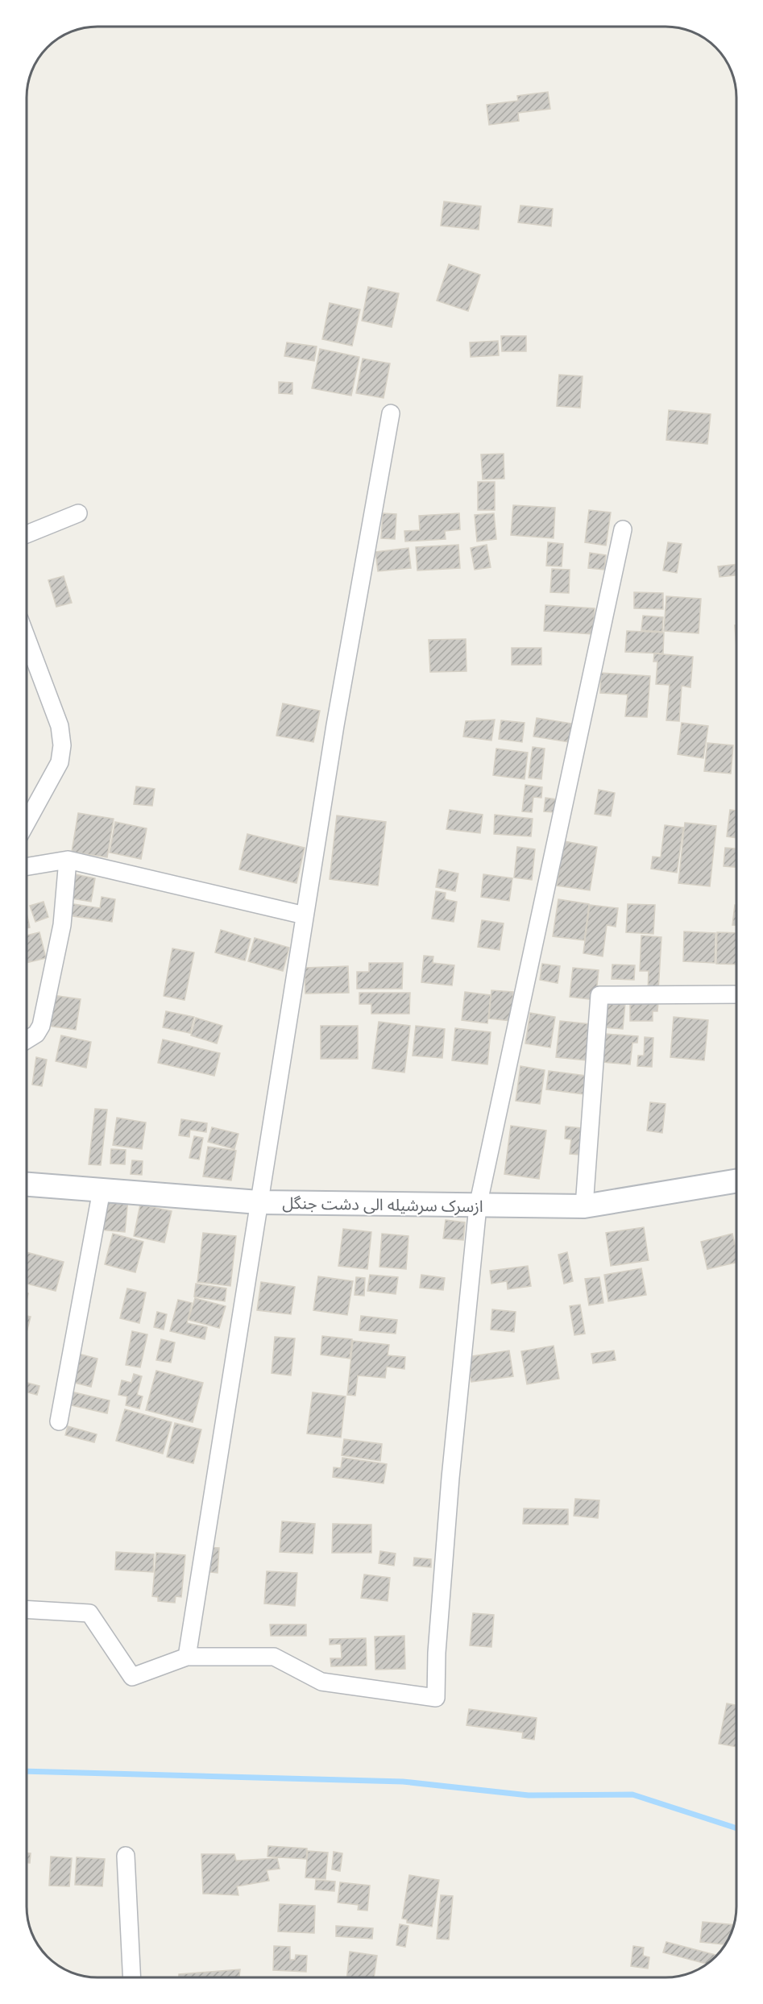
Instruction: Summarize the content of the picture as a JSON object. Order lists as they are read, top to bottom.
{
  "streets": {
    "street": ["ازسرک سرشیله الی دشت جنگل"]
  }
}
